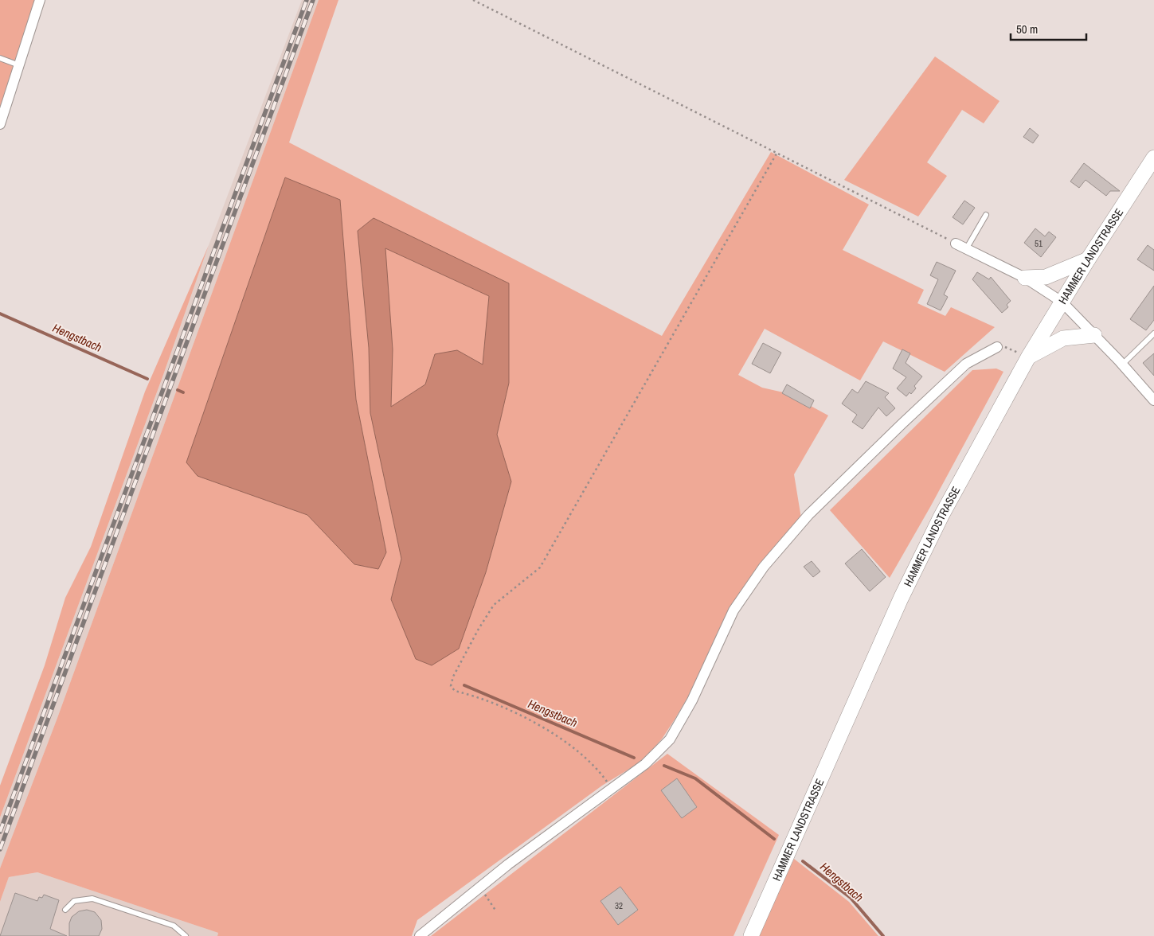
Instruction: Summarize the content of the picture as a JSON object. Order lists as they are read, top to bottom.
{
  "streets": {
    "main road": ["HAMMER LANDSTRASSE"]
  },
  "water": ["Hengstbach"],
  "house_numbers": ["51", "32"],
  "scale_bar": "50 m"
}
